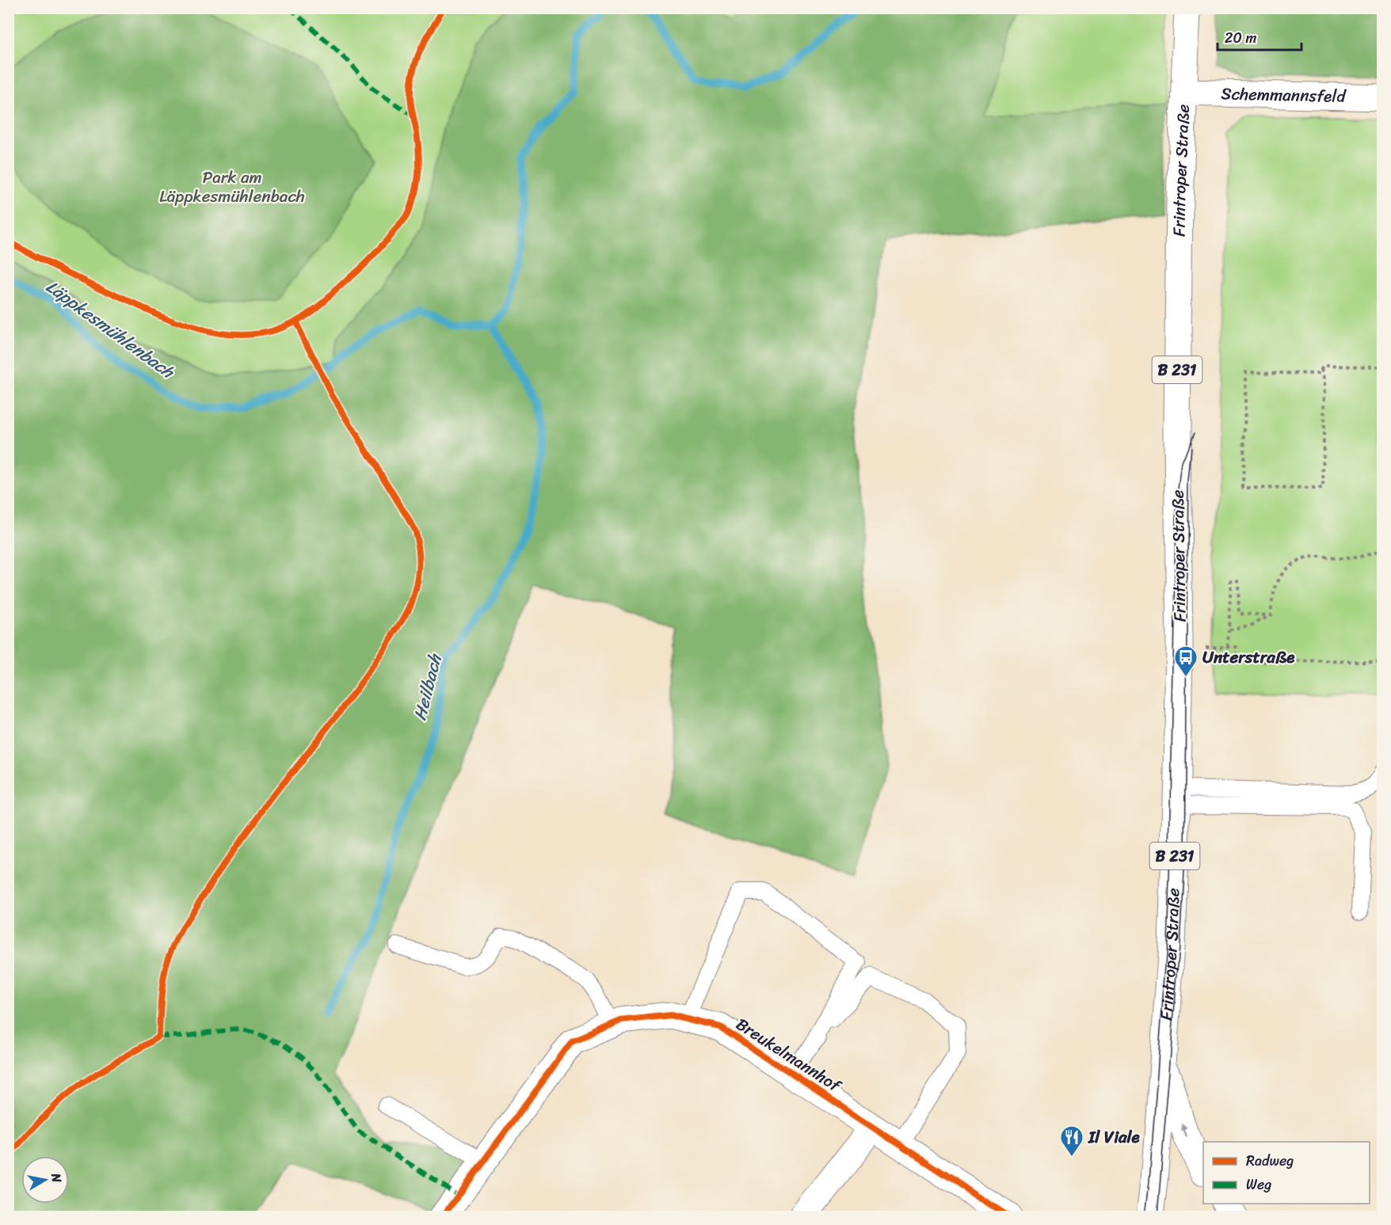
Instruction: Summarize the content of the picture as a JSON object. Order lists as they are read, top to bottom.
{
  "streets": {
    "main road": [
      "Schemmannsfeld",
      "Frintroper Straße",
      "B 231",
      "Breukelmannhof"
    ]
  },
  "crossings": [
    ["Schemmannsfeld", "Frintroper Straße"]
  ],
  "water": ["Läppkesmühlenbach", "Heilbach"],
  "parks": ["Park am Läppkesmühlenbach"],
  "places": {
    "bus stop": ["Unterstraße"],
    "restaurant": ["Il Viale"]
  },
  "legend": ["Radweg", "Weg"],
  "scale_bar": "20 m",
  "north": "right"
}
